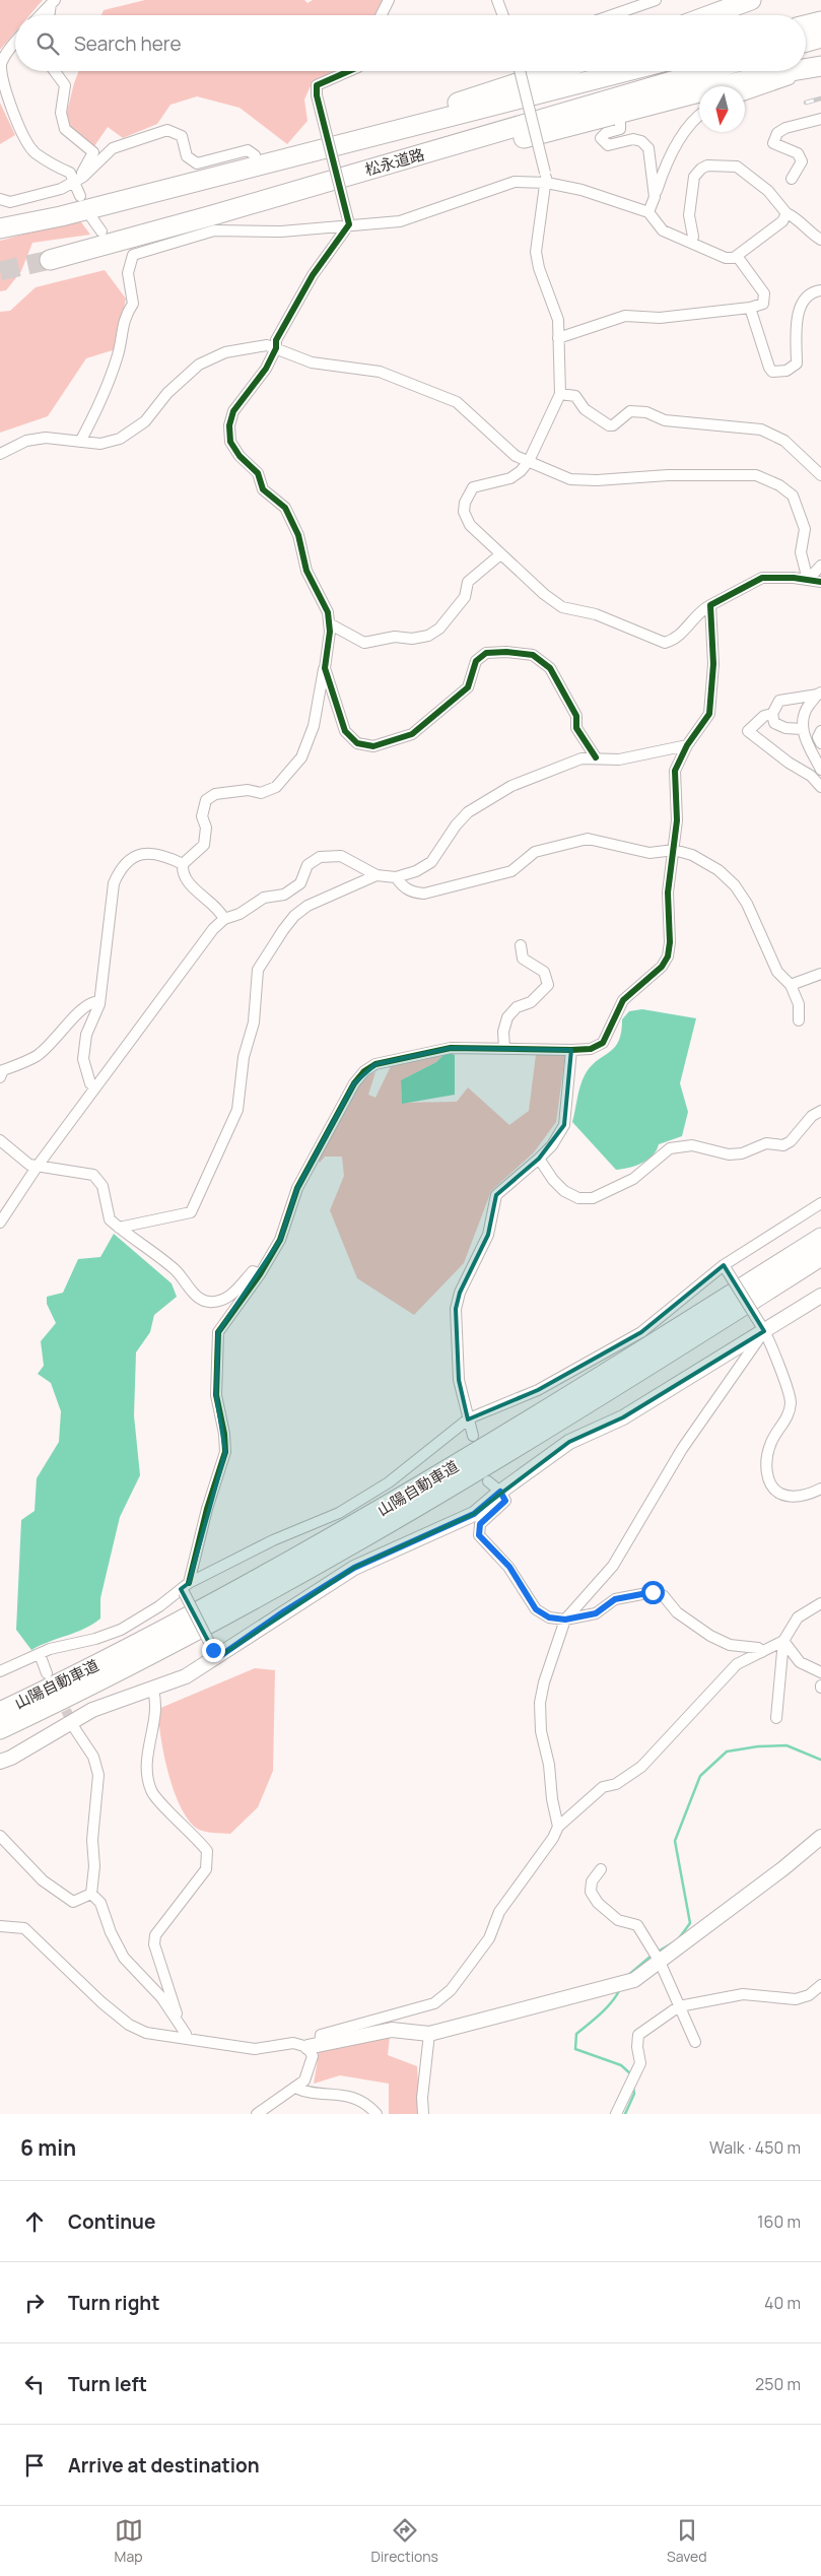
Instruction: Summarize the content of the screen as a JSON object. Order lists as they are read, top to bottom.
{
  "streets": {
    "highway": ["松永道路", "山陽自動車道"]
  },
  "north": "bottom",
  "page": {
    "search": "Search here",
    "heading": ["6 min", "Walk · 450 m"],
    "list": [
      ["Continue", "160 m"],
      ["Turn right", "40 m"],
      ["Turn left", "250 m"],
      "Arrive at destination"
    ],
    "nav": ["Map", "Directions", "Saved"]
  }
}
